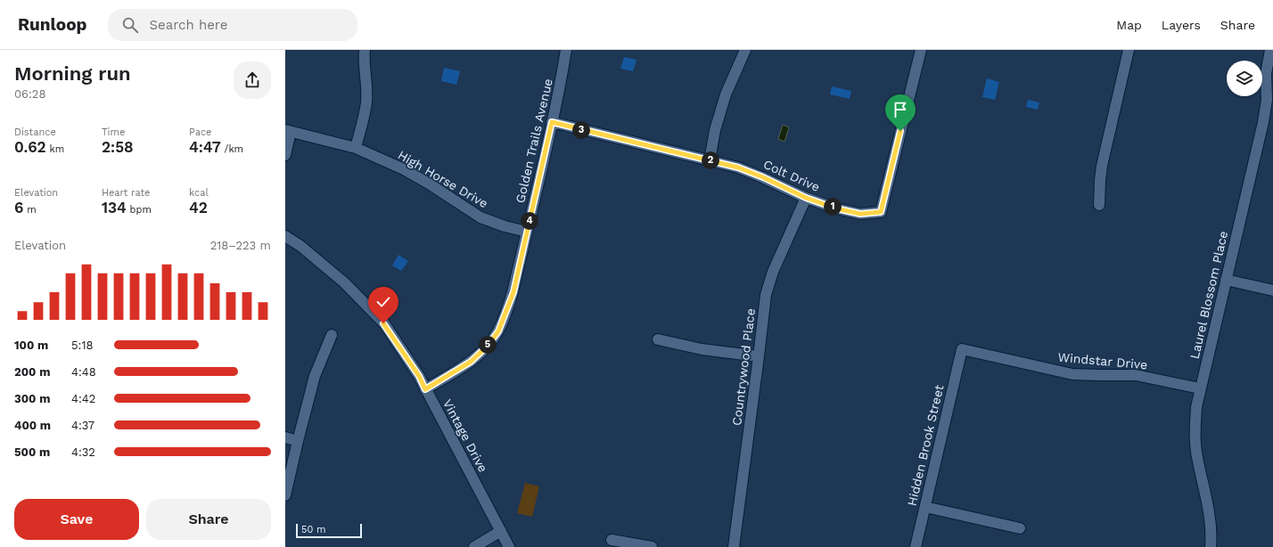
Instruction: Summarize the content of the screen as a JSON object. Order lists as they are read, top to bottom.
{
  "streets": {
    "street": [
      "Golden Trails Avenue",
      "Colt Drive",
      "High Horse Drive",
      "Laurel Blossom Place",
      "Windstar Drive",
      "Countrywood Place",
      "Vintage Drive",
      "Hidden Brook Street"
    ]
  },
  "crossings": [
    ["Golden Trails Avenue", "Colt Drive"],
    ["Golden Trails Avenue", "High Horse Drive"],
    ["Golden Trails Avenue", "Vintage Drive"],
    ["Colt Drive", "Countrywood Place"],
    ["Laurel Blossom Place", "Windstar Drive"],
    ["Windstar Drive", "Hidden Brook Street"]
  ],
  "scale_bar": "50 m",
  "page": {
    "header": "Runloop",
    "search": "Search here",
    "nav": ["Map", "Layers", "Share"],
    "heading": ["Morning run", "06:28"],
    "stats": [
      ["Distance", "0.62 km"],
      ["Time", "2:58"],
      ["Pace", "4:47 /km"],
      ["Elevation", "6 m"],
      ["Heart rate", "134 bpm"],
      ["kcal", "42"]
    ],
    "pins": [
      "3",
      "2",
      "1",
      "4",
      "5"
    ],
    "chart": ["Elevation", "218–223 m"],
    "list": [
      {
        "name": "100 m",
        "note": "5:18"
      },
      {
        "name": "200 m",
        "note": "4:48"
      },
      {
        "name": "300 m",
        "note": "4:42"
      },
      {
        "name": "400 m",
        "note": "4:37"
      },
      {
        "name": "500 m",
        "note": "4:32"
      }
    ],
    "buttons": ["Save", "Share"],
    "scale": "50 m"
  }
}
